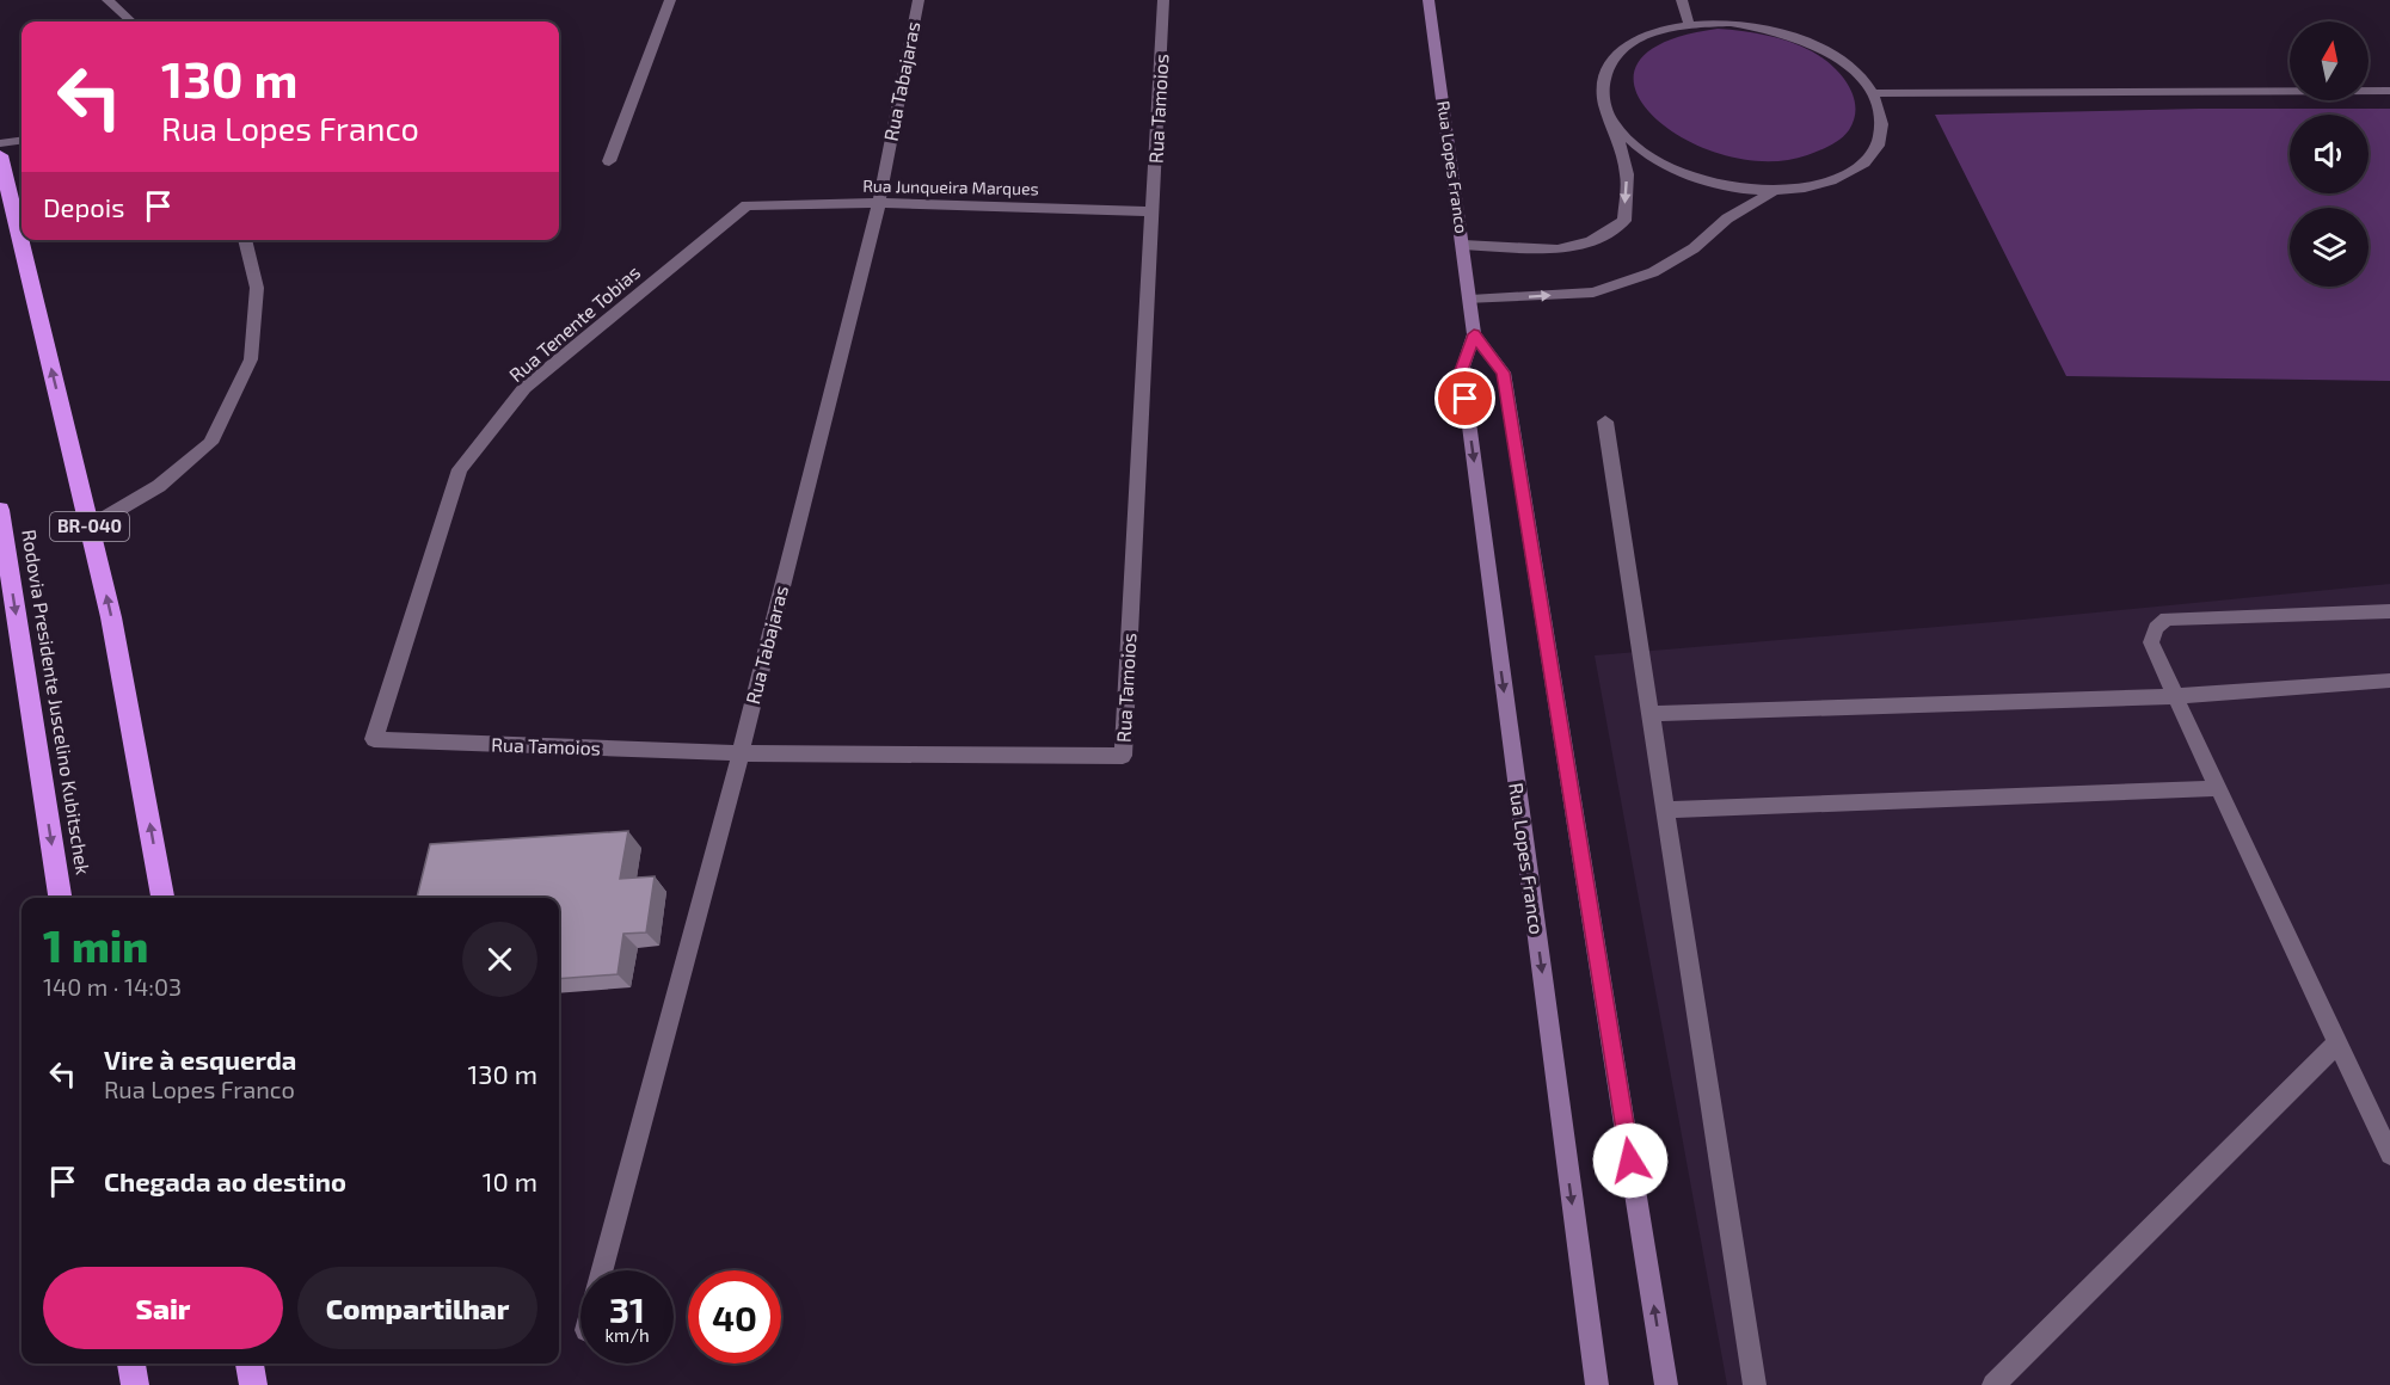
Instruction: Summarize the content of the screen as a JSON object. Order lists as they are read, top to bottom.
{
  "streets": {
    "highway": ["BR-040", "Rodovia Presidente Juscelino Kubitschek"],
    "street": [
      "Rua Tabajaras",
      "Rua Tamoios",
      "Rua Lopes Franco",
      "Rua Junqueira Marques",
      "Rua Tenente Tobias"
    ]
  },
  "crossings": [
    ["Rua Tabajaras", "Rua Tamoios"],
    ["Rua Tabajaras", "Rua Junqueira Marques"],
    ["Rua Tamoios", "Rua Junqueira Marques"],
    ["Rua Tamoios", "Rua Tenente Tobias"],
    ["Rua Junqueira Marques", "Rua Tenente Tobias"]
  ],
  "north": "top",
  "page": {
    "turn": ["130 m", "Rua Lopes Franco"],
    "then": "Depois",
    "heading": ["1 min", "140 m · 14:03"],
    "list": [
      {
        "name": "Vire à esquerda",
        "note": "Rua Lopes Franco",
        "value": "130 m"
      },
      {
        "name": "Chegada ao destino",
        "value": "10 m"
      }
    ],
    "buttons": ["Sair", "Compartilhar"],
    "speed": "31 km/h",
    "limit": "40"
  }
}
